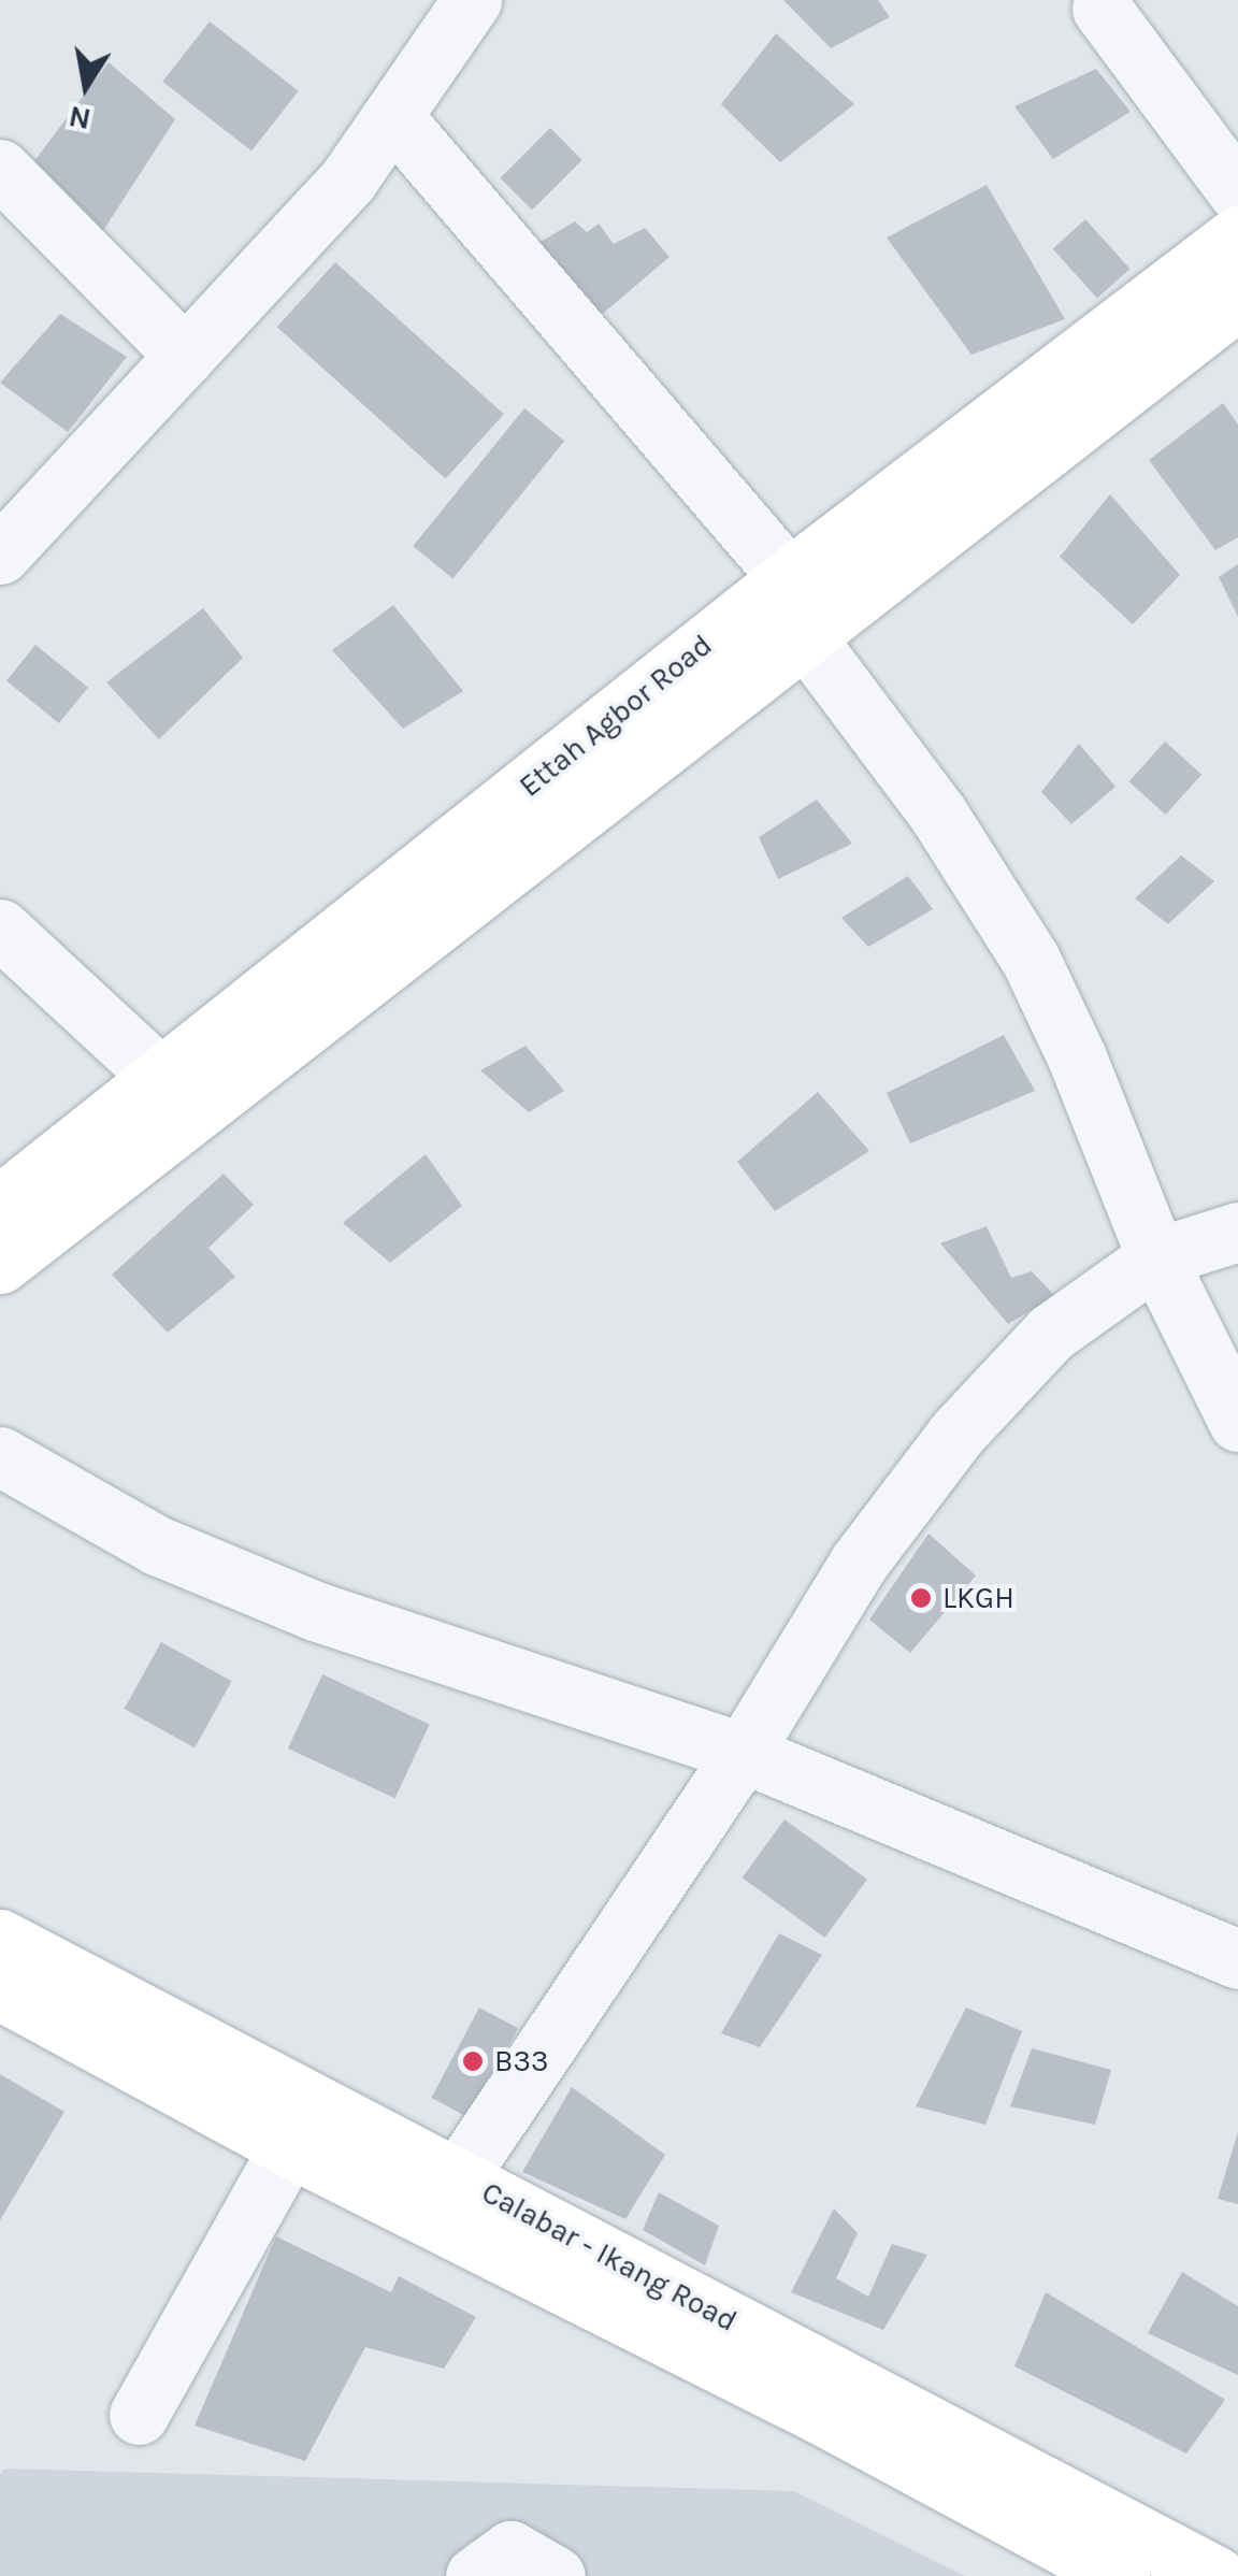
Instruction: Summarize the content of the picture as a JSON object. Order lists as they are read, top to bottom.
{
  "streets": {
    "main road": ["Ettah Agbor Road", "Calabar - Ikang Road"]
  },
  "places": ["LKGH", "B33"],
  "north": "bottom"
}
